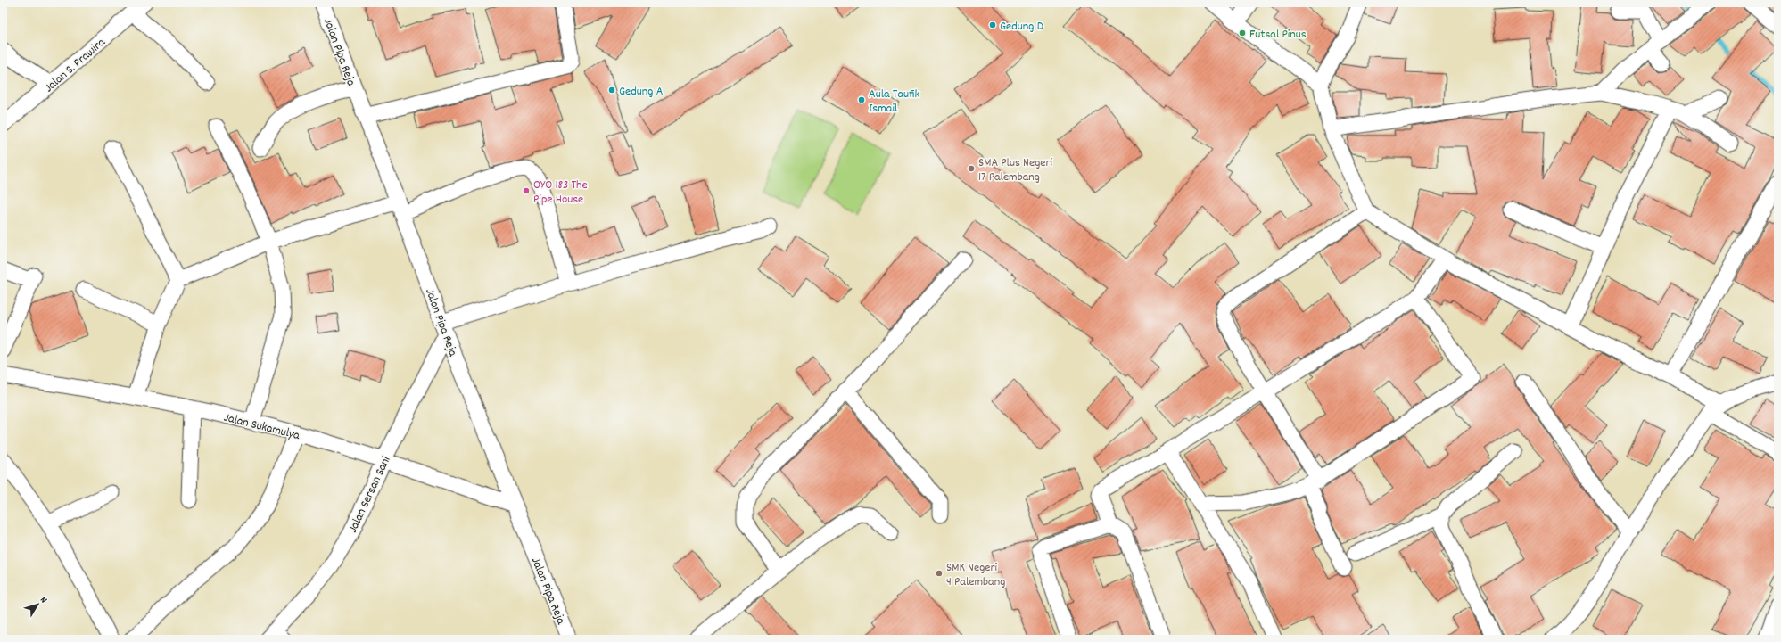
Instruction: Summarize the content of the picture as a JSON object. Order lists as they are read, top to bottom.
{
  "streets": {
    "street": [
      "Jalan Pipa Reja",
      "Jalan S. Prawira",
      "Jalan Sukamulya",
      "Jalan Sersan Sani"
    ]
  },
  "crossings": [
    ["Jalan Pipa Reja", "Jalan Sukamulya"],
    ["Jalan Pipa Reja", "Jalan Sersan Sani"],
    ["Jalan Sukamulya", "Jalan Sersan Sani"]
  ],
  "places": [
    "Gedung D",
    "Futsal Pinus",
    "Gedung A",
    "Aula Taufik Ismail",
    "SMA Plus Negeri 17 Palembang",
    "OYO 183 The Pipe House",
    "SMK Negeri 4 Palembang"
  ],
  "north": "top right"
}
